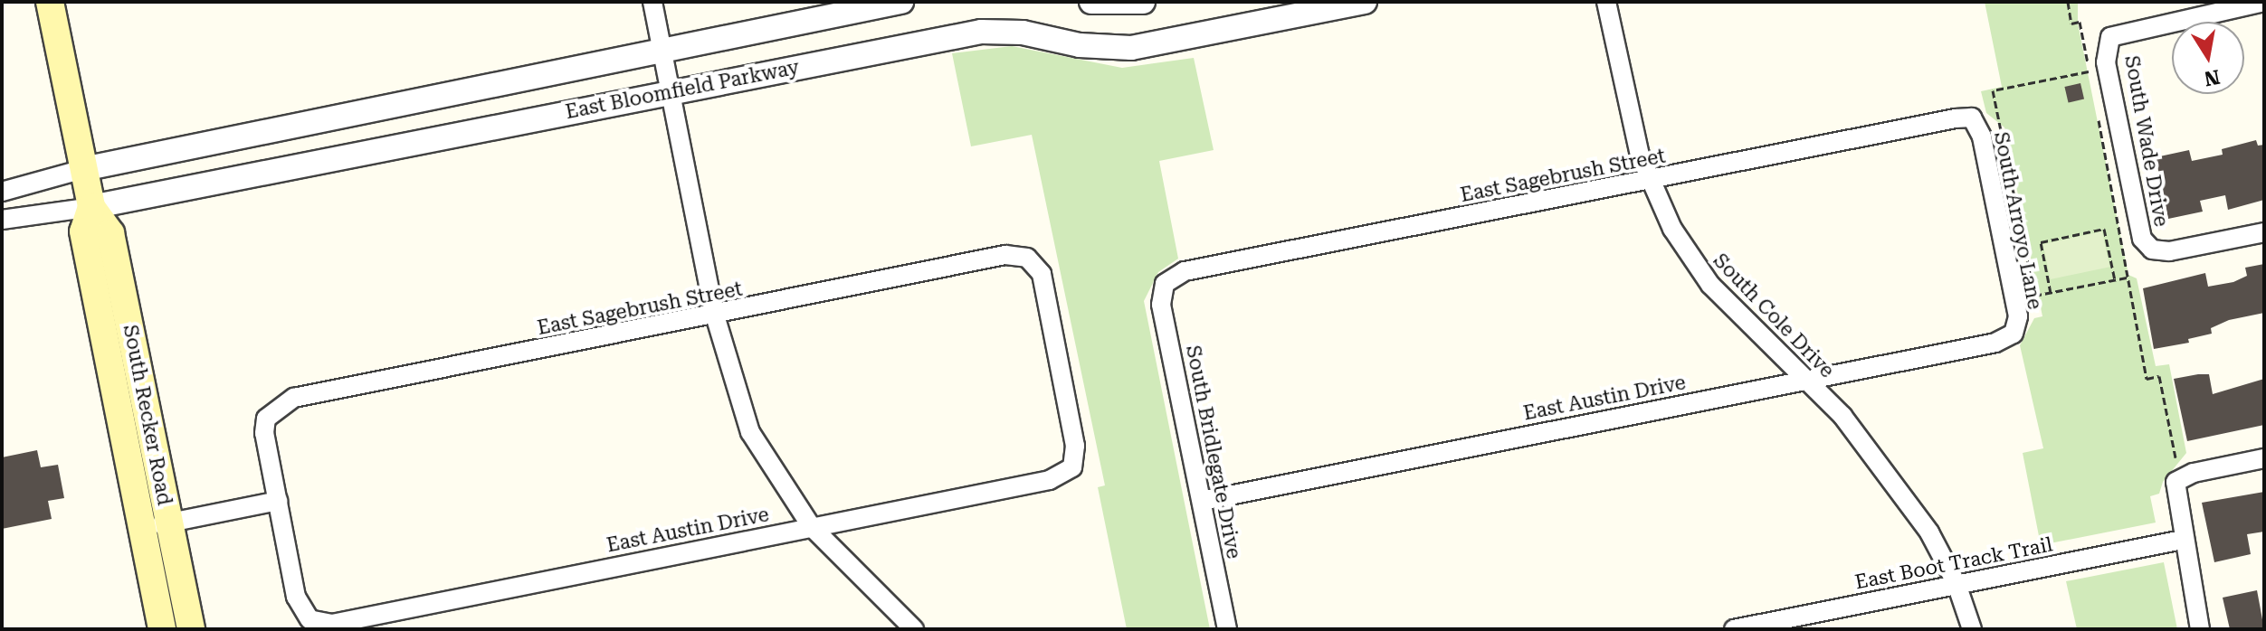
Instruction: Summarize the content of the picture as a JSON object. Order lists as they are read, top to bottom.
{
  "streets": {
    "main road": ["South Recker Road"],
    "street": [
      "East Bloomfield Parkway",
      "South Wade Drive",
      "East Sagebrush Street",
      "South Arroyo Lane",
      "South Cole Drive",
      "East Austin Drive",
      "South Bridlegate Drive",
      "East Boot Track Trail"
    ]
  },
  "crossings": [
    ["East Bloomfield Parkway", "South Recker Road"],
    ["East Sagebrush Street", "South Arroyo Lane"],
    ["East Sagebrush Street", "South Cole Drive"],
    ["East Sagebrush Street", "East Austin Drive"],
    ["East Sagebrush Street", "South Bridlegate Drive"],
    ["South Arroyo Lane", "East Austin Drive"],
    ["South Cole Drive", "East Austin Drive"],
    ["South Cole Drive", "East Boot Track Trail"],
    ["East Austin Drive", "South Bridlegate Drive"]
  ],
  "north": "bottom"
}
